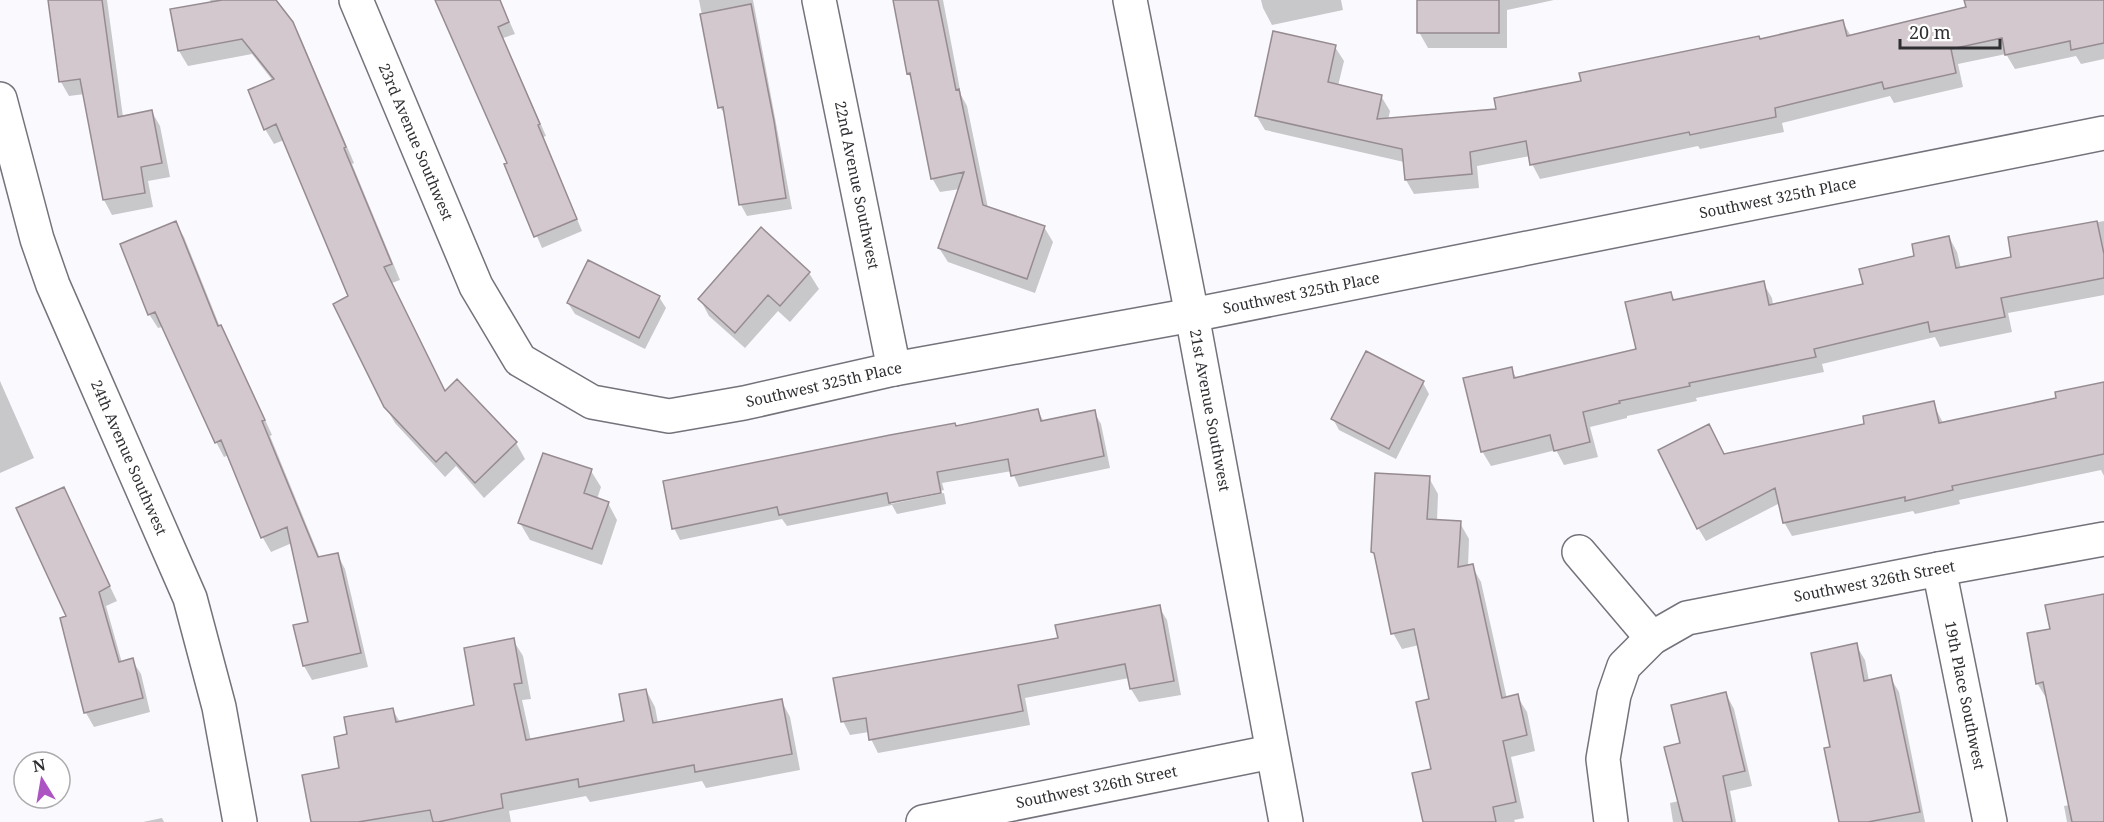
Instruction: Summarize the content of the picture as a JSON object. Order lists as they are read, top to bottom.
{
  "streets": {
    "street": [
      "23rd Avenue Southwest",
      "22nd Avenue Southwest",
      "Southwest 325th Place",
      "21st Avenue Southwest",
      "24th Avenue Southwest",
      "Southwest 326th Street",
      "19th Place Southwest"
    ]
  },
  "crossings": [
    ["23rd Avenue Southwest", "Southwest 325th Place"],
    ["22nd Avenue Southwest", "Southwest 325th Place"],
    ["Southwest 325th Place", "21st Avenue Southwest"],
    ["21st Avenue Southwest", "Southwest 326th Street"],
    ["Southwest 326th Street", "19th Place Southwest"]
  ],
  "scale_bar": "20 m",
  "north": "top"
}
